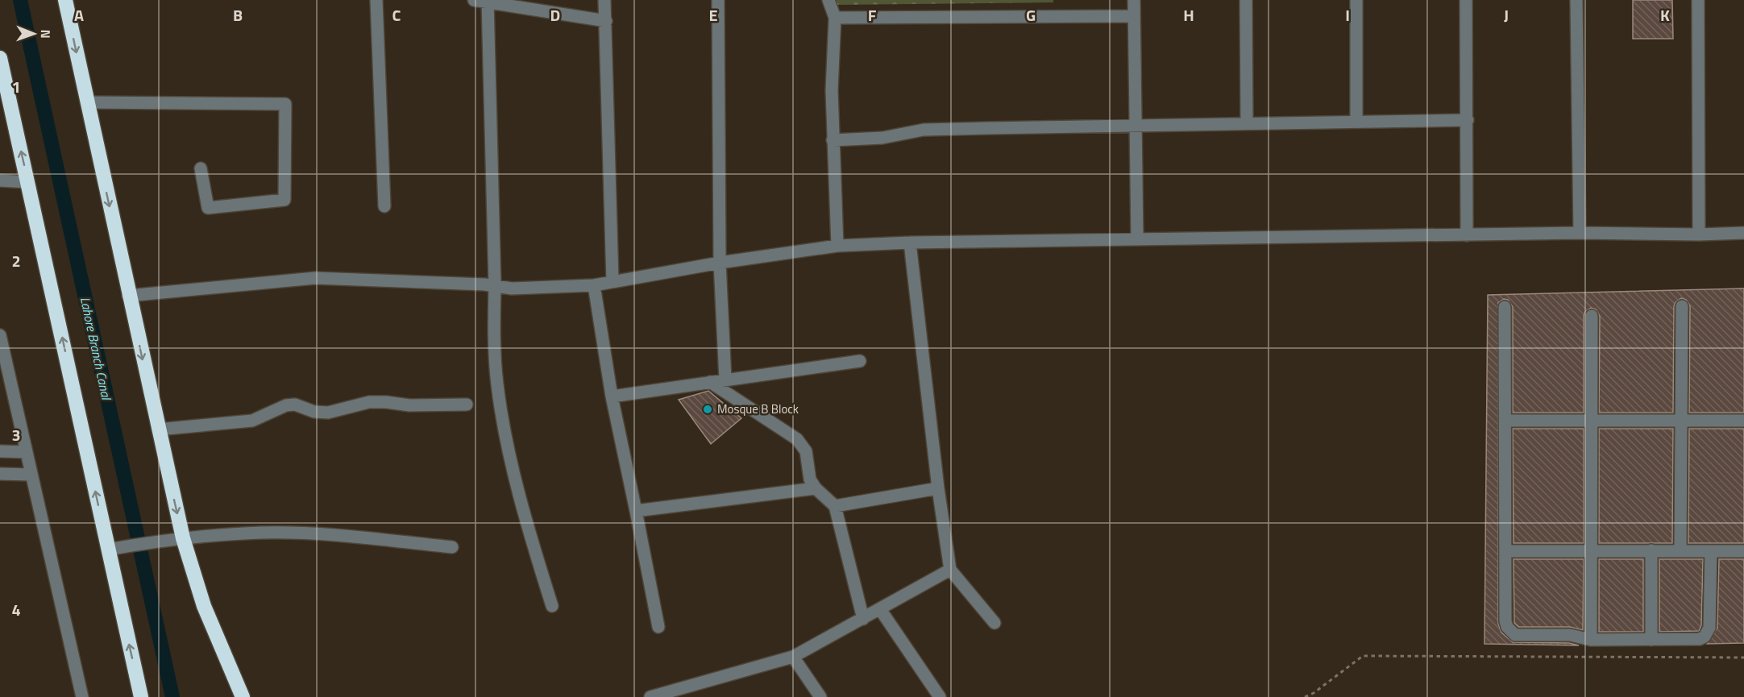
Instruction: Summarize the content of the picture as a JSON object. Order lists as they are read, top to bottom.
{
  "water": ["Lahore Branch Canal"],
  "places": ["Mosque B Block"],
  "north": "right",
  "grid": {
    "columns": [
      "A",
      "B",
      "C",
      "D",
      "E",
      "F",
      "G",
      "H",
      "I",
      "J",
      "K"
    ],
    "rows": [
      "1",
      "2",
      "3",
      "4"
    ]
  }
}
